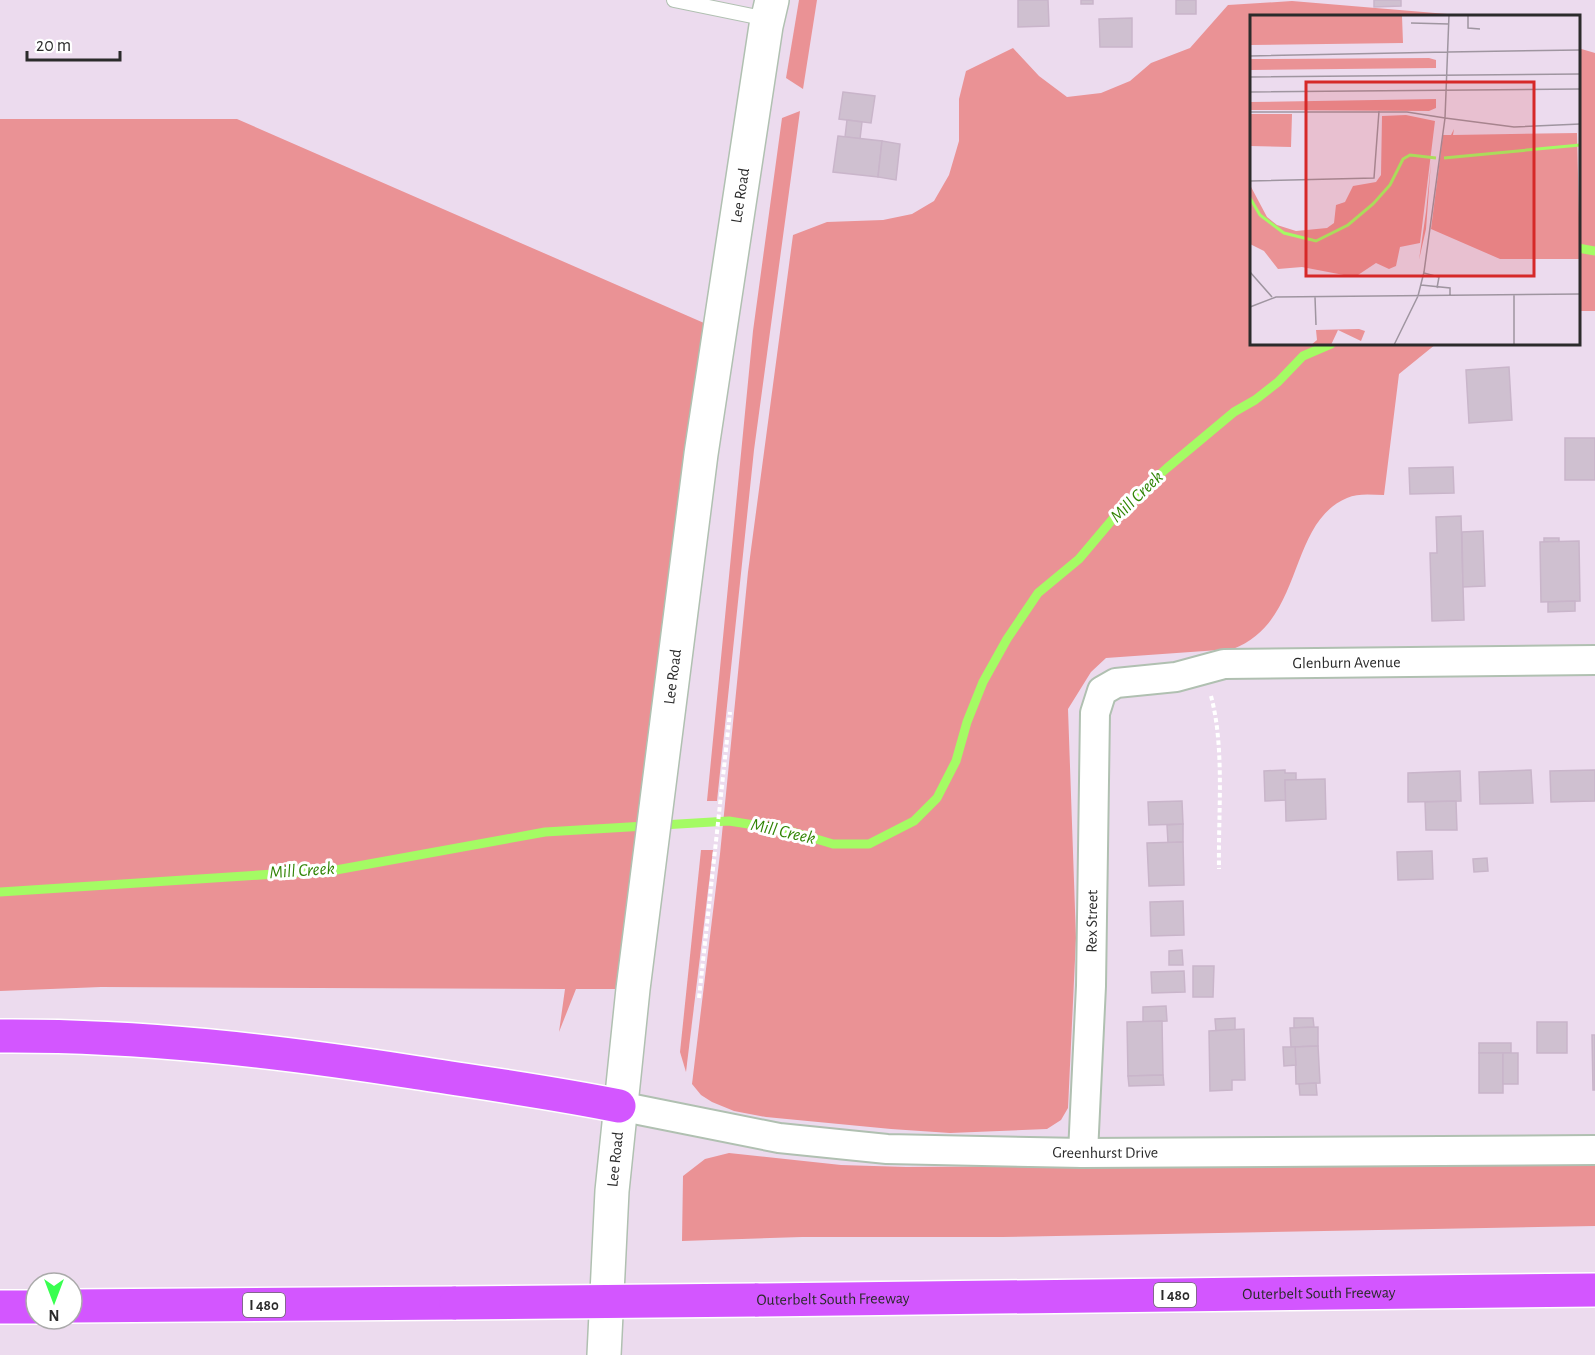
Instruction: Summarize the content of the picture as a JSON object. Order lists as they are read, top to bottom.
{
  "streets": {
    "highway": ["Outerbelt South Freeway", "I 480"],
    "main road": ["Lee Road"],
    "street": ["Glenburn Avenue", "Rex Street", "Greenhurst Drive"]
  },
  "crossings": [
    ["Lee Road", "Greenhurst Drive"],
    ["Glenburn Avenue", "Rex Street"],
    ["Rex Street", "Greenhurst Drive"]
  ],
  "water": ["Mill Creek"],
  "scale_bar": "20 m",
  "north": "bottom"
}
